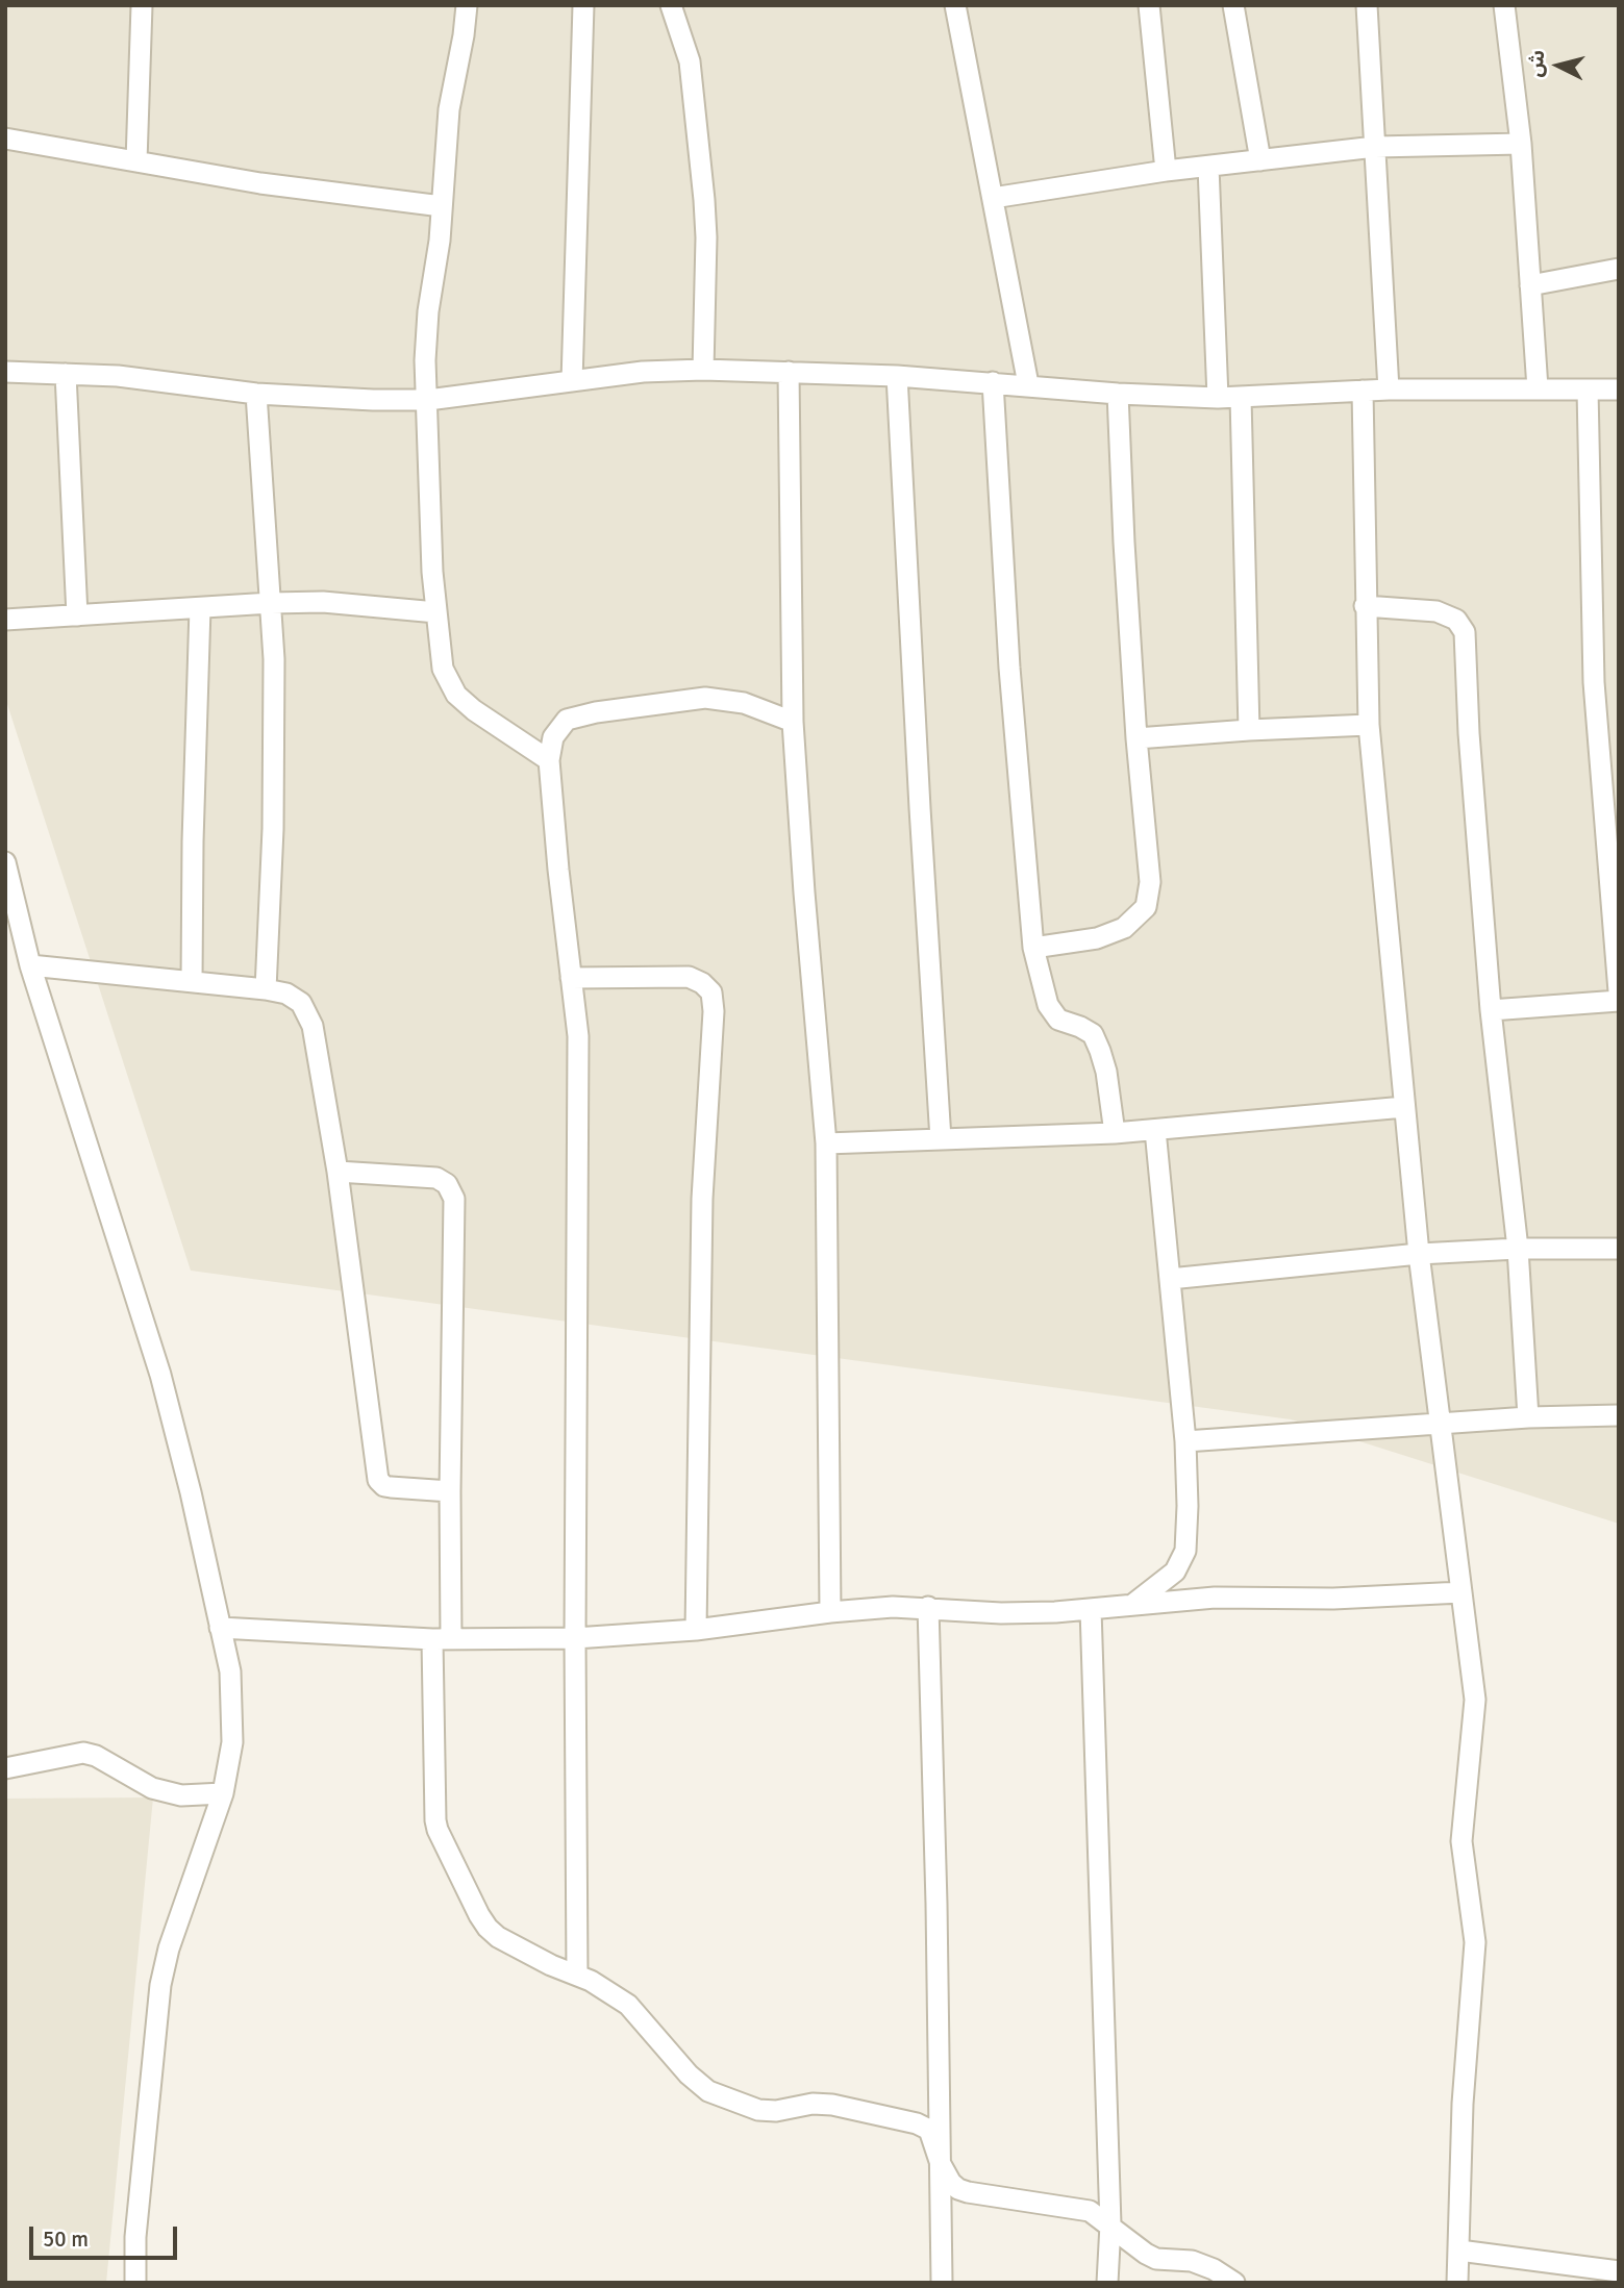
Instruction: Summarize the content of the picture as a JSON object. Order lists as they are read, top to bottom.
{
  "scale_bar": "50 m",
  "north": "left"
}
